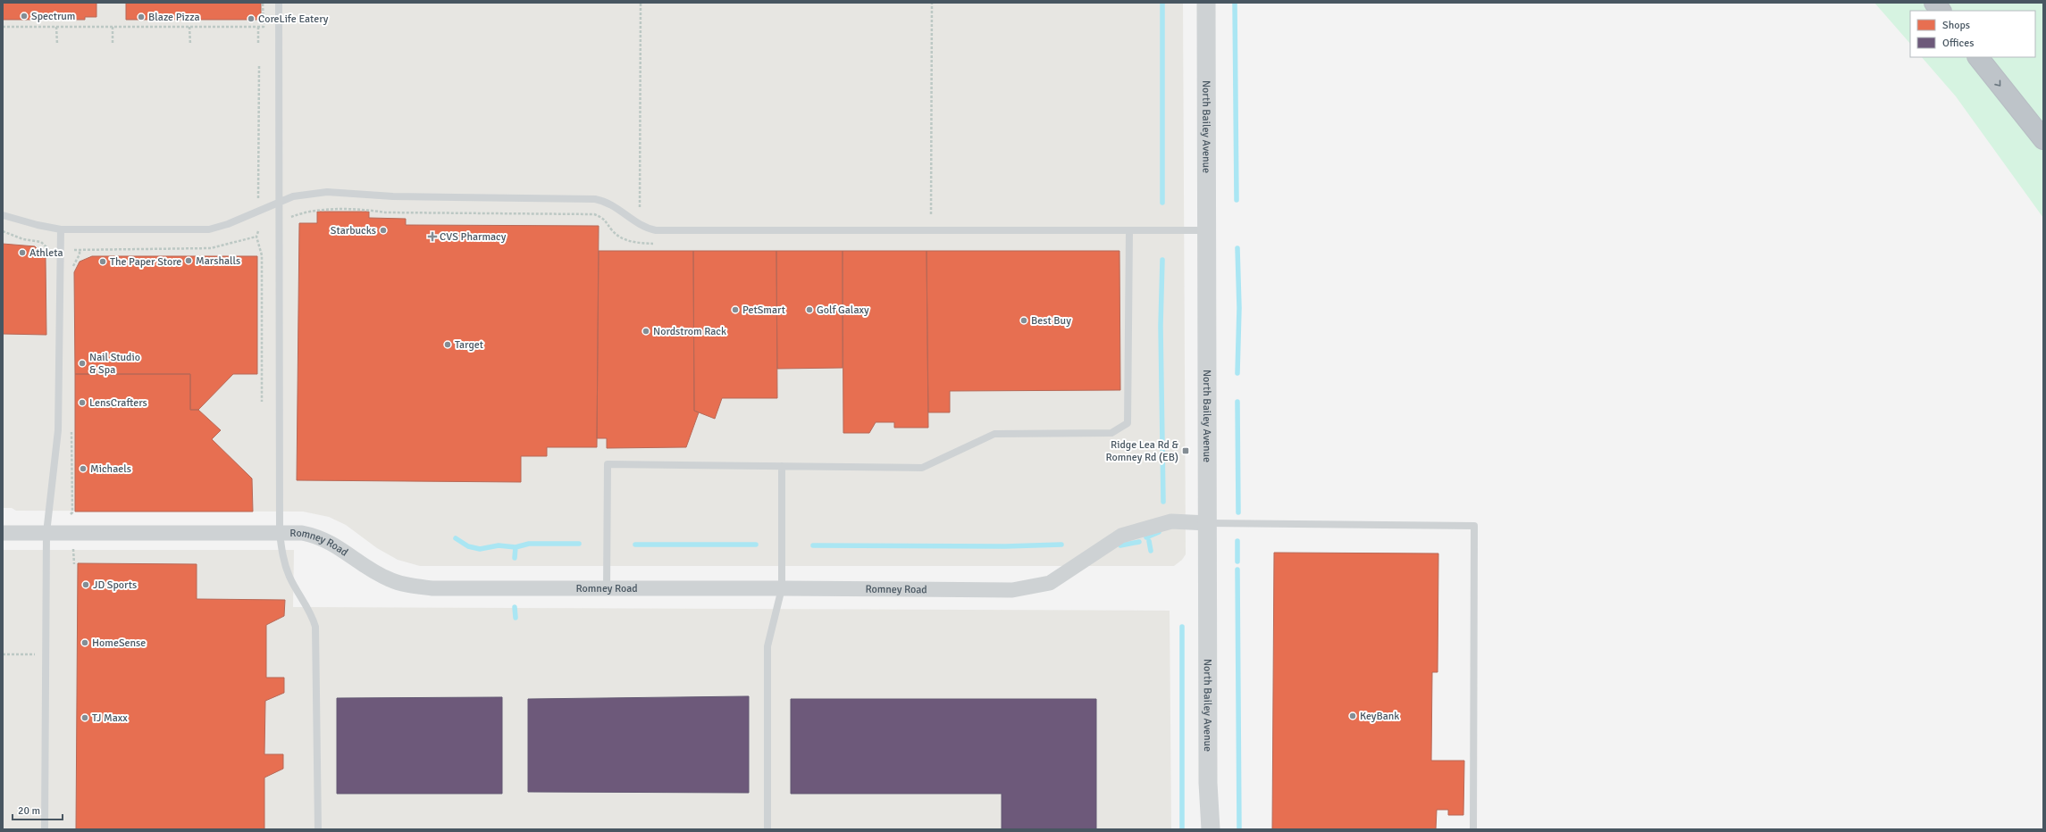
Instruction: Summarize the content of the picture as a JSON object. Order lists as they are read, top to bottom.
{
  "streets": {
    "street": ["North Bailey Avenue", "Romney Road"]
  },
  "crossings": [
    ["North Bailey Avenue", "Romney Road"]
  ],
  "places": {
    "other": [
      "Spectrum",
      "Blaze Pizza",
      "CoreLife Eatery",
      "Starbucks",
      "Athleta",
      "Marshalls",
      "The Paper Store",
      "PetSmart",
      "Golf Galaxy",
      "Best Buy",
      "Nordstrom Rack",
      "Target",
      "Nail Studio & Spa",
      "LensCrafters",
      "Michaels",
      "JD Sports",
      "HomeSense",
      "KeyBank",
      "TJ Maxx"
    ],
    "health": ["CVS Pharmacy"],
    "transit": ["Ridge Lea Rd & Romney Rd (EB)"]
  },
  "legend": ["Shops", "Offices"],
  "scale_bar": "20 m"
}
